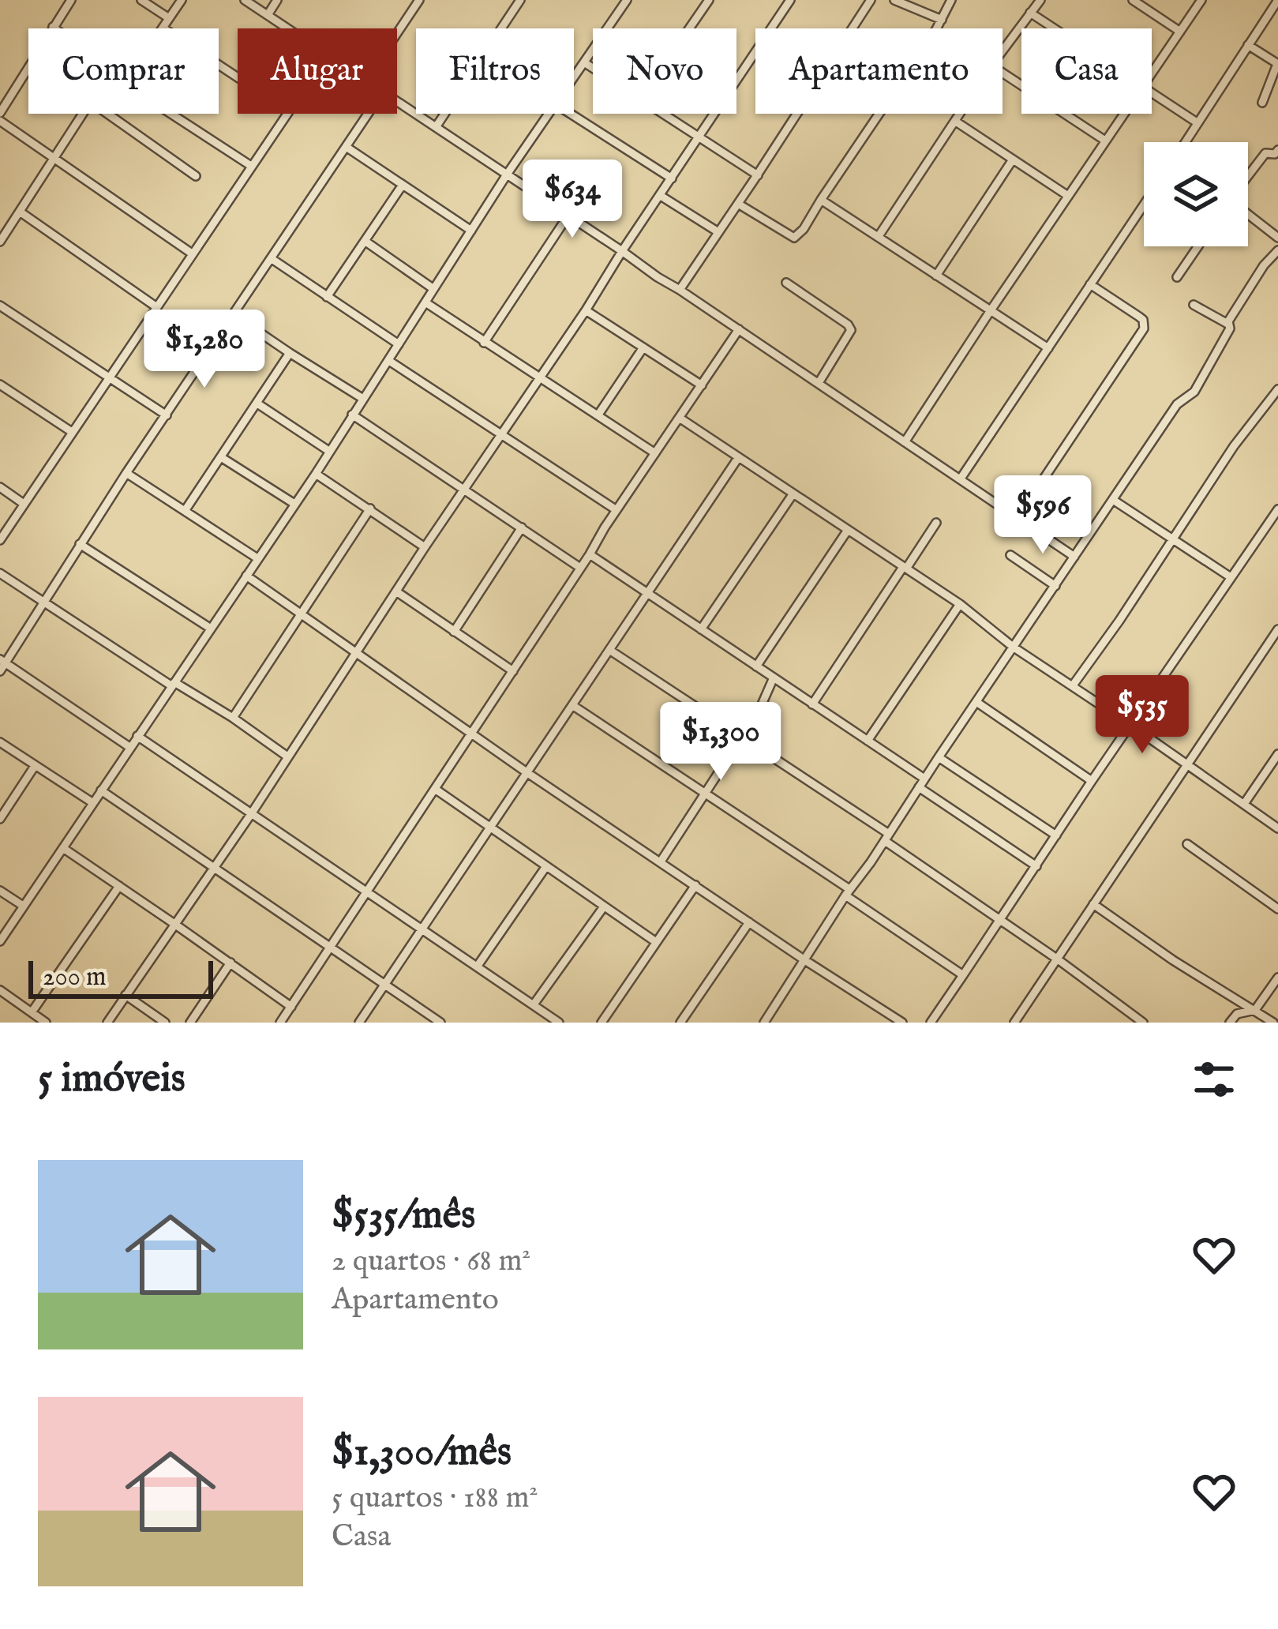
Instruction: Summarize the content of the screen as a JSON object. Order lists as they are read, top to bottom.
{
  "scale_bar": "200 m",
  "page": {
    "chip": [
      "Comprar",
      "Alugar",
      "Filtros",
      "Novo",
      "Apartamento",
      "Casa"
    ],
    "price": [
      "$634",
      "$1,280",
      "$596",
      "$535",
      "$1,300"
    ],
    "scale": "200 m",
    "heading": "5 imóveis",
    "list": [
      {
        "name": "$535/mês",
        "note": "2 quartos · 68 m² · Apartamento"
      },
      {
        "name": "$1,300/mês",
        "note": "5 quartos · 188 m² · Casa"
      }
    ]
  }
}
